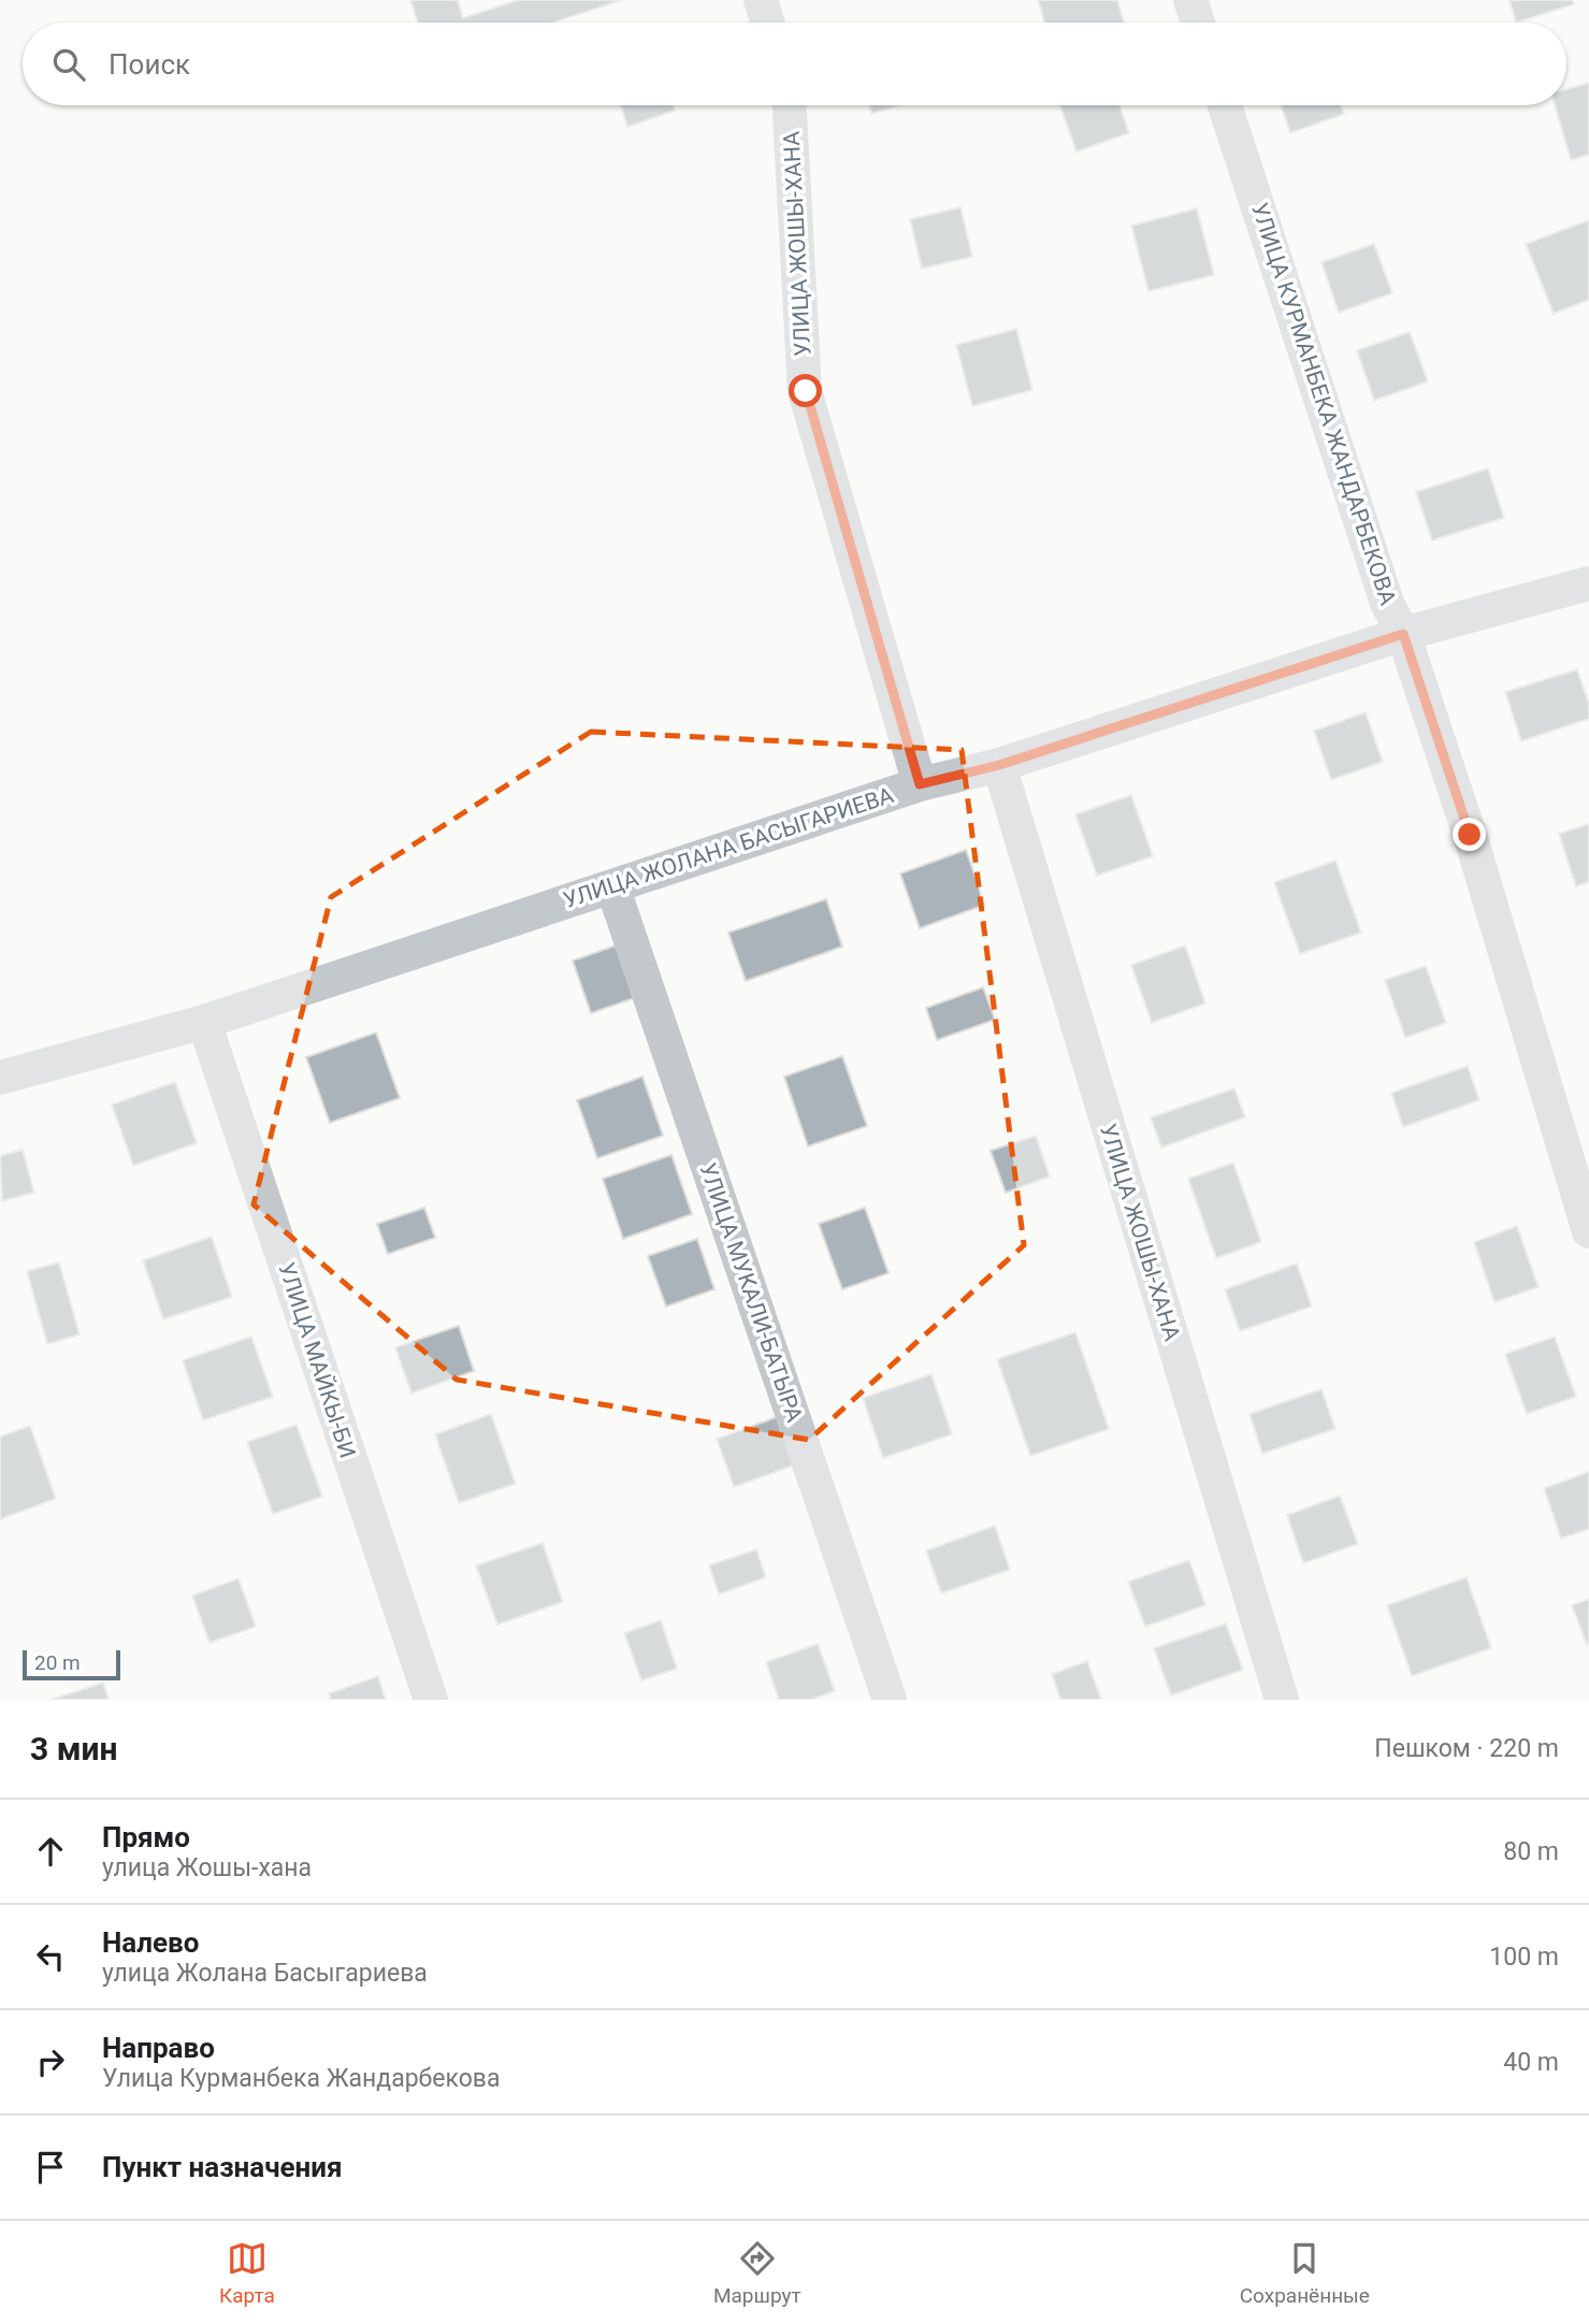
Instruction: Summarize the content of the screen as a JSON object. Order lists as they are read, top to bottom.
{
  "streets": {
    "street": [
      "УЛИЦА ЖОШЫ-ХАНА",
      "УЛИЦА КУРМАНБЕКА ЖАНДАРБЕКОВА",
      "УЛИЦА ЖОЛАНА БАСЫГАРИЕВА",
      "УЛИЦА МУКАЛИ-БАТЫРА",
      "УЛИЦА МАЙКЫ-БИ"
    ]
  },
  "crossings": [
    ["УЛИЦА ЖОШЫ-ХАНА", "УЛИЦА ЖОЛАНА БАСЫГАРИЕВА"],
    ["УЛИЦА КУРМАНБЕКА ЖАНДАРБЕКОВА", "УЛИЦА ЖОЛАНА БАСЫГАРИЕВА"],
    ["УЛИЦА ЖОЛАНА БАСЫГАРИЕВА", "УЛИЦА МУКАЛИ-БАТЫРА"],
    ["УЛИЦА ЖОЛАНА БАСЫГАРИЕВА", "УЛИЦА МАЙКЫ-БИ"]
  ],
  "scale_bar": "20 m",
  "page": {
    "search": "Поиск",
    "scale": "20 m",
    "heading": ["3 мин", "Пешком · 220 m"],
    "list": [
      ["Прямо", "улица Жошы-хана", "80 m"],
      ["Налево", "улица Жолана Басыгариева", "100 m"],
      ["Направо", "Улица Курманбека Жандарбекова", "40 m"],
      "Пункт назначения"
    ],
    "nav": ["Карта", "Маршрут", "Сохранённые"]
  }
}
